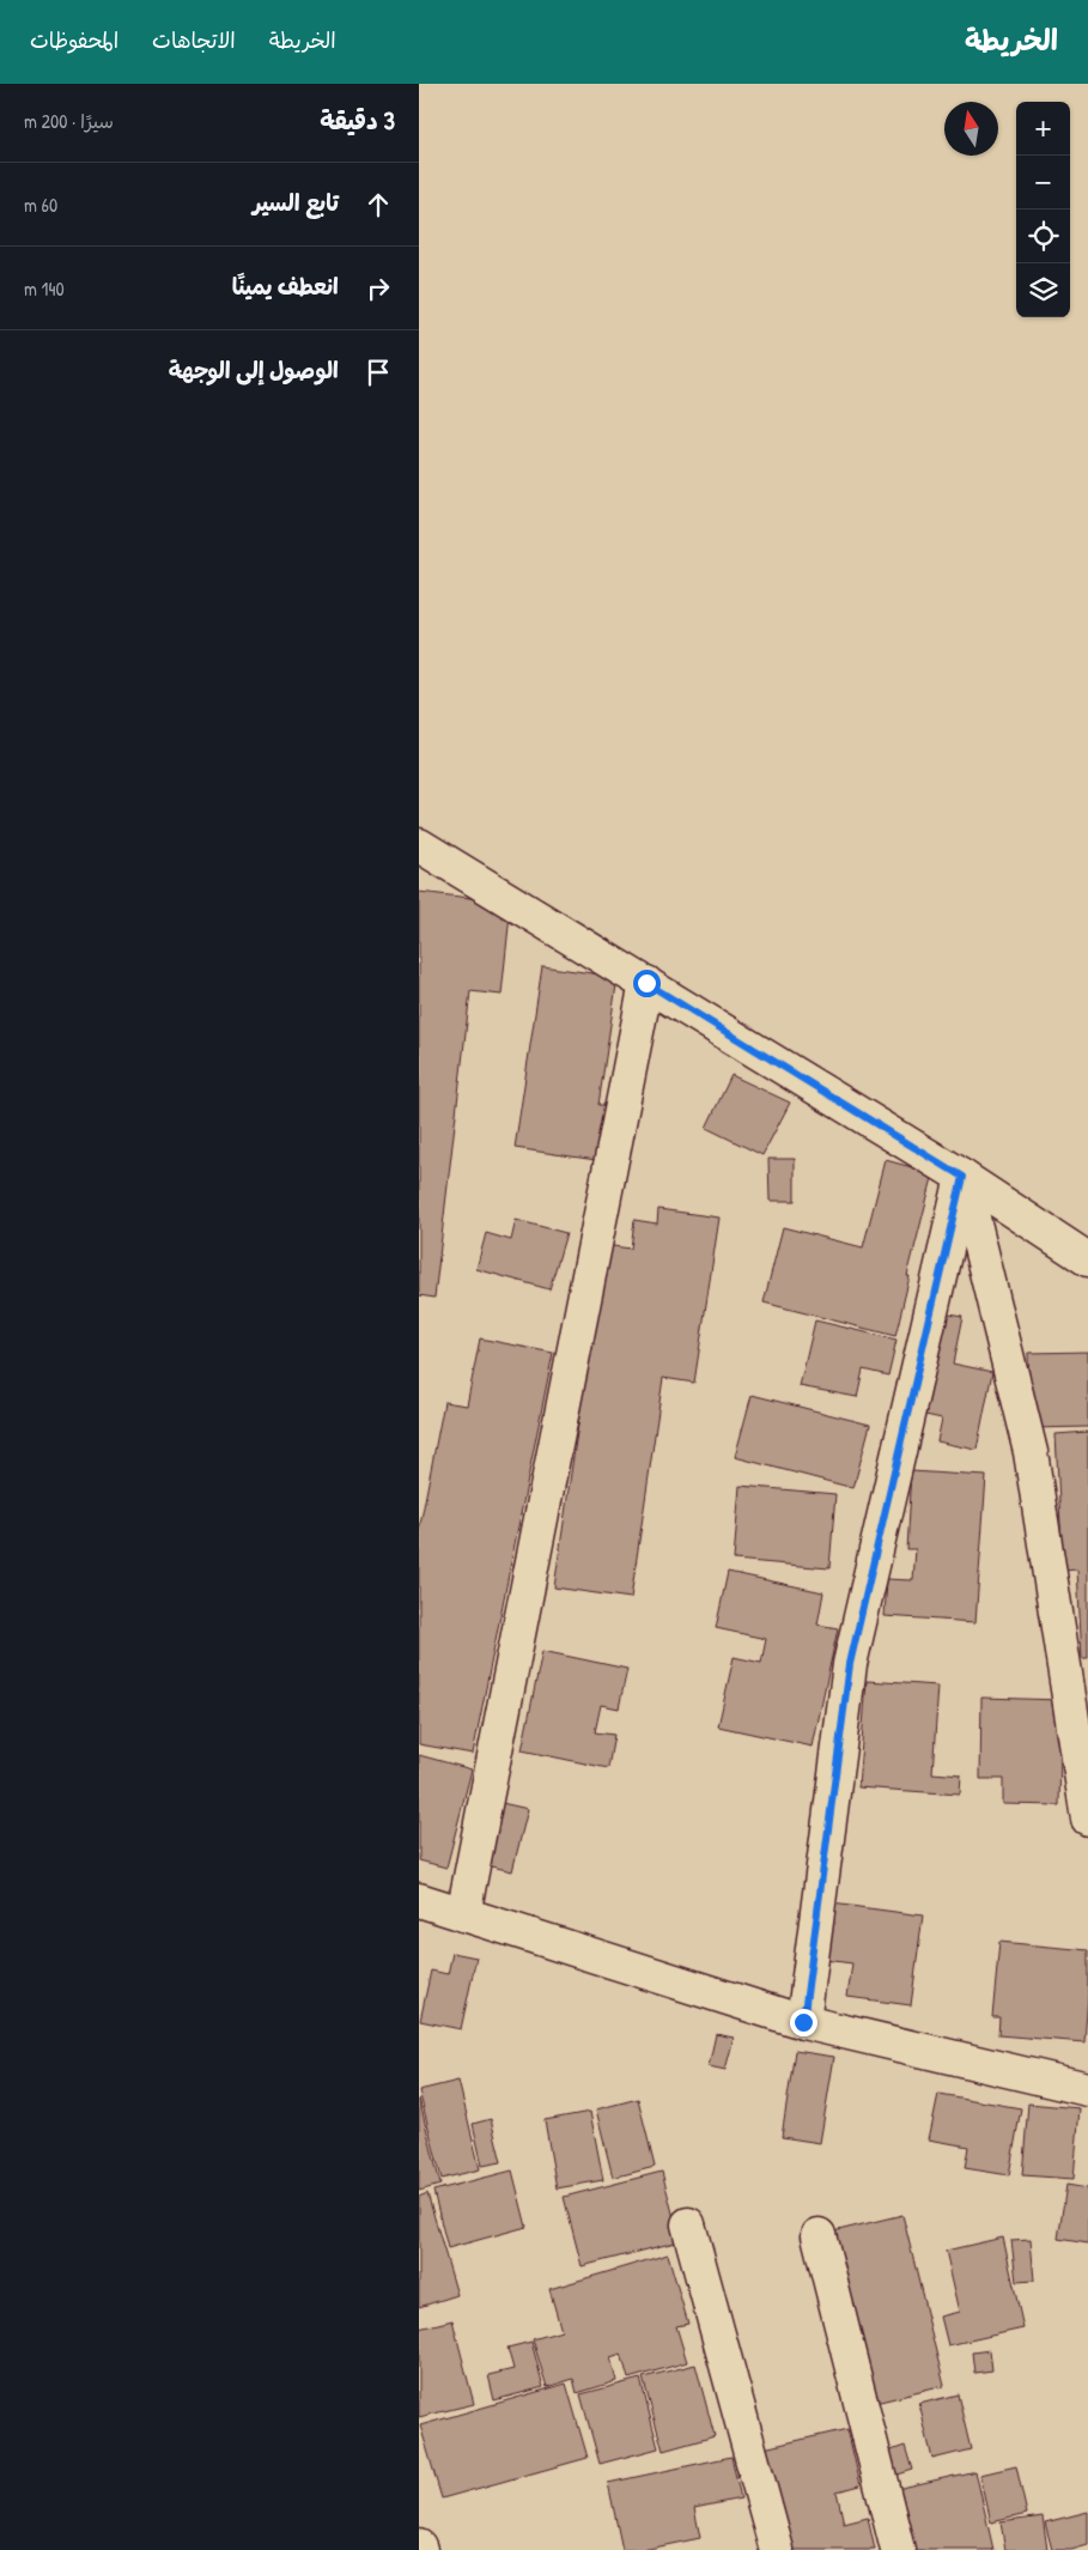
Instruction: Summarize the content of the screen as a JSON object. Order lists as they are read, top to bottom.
{
  "north": "top",
  "page": {
    "header": "الخريطة",
    "nav": ["الخريطة", "الاتجاهات", "المحفوظات"],
    "heading": ["3 دقيقة", "سيرًا · 200 m"],
    "map_buttons": ["+", "−"],
    "list": [
      ["تابع السير", "60 m"],
      ["انعطف يمينًا", "140 m"],
      "الوصول إلى الوجهة"
    ]
  }
}
